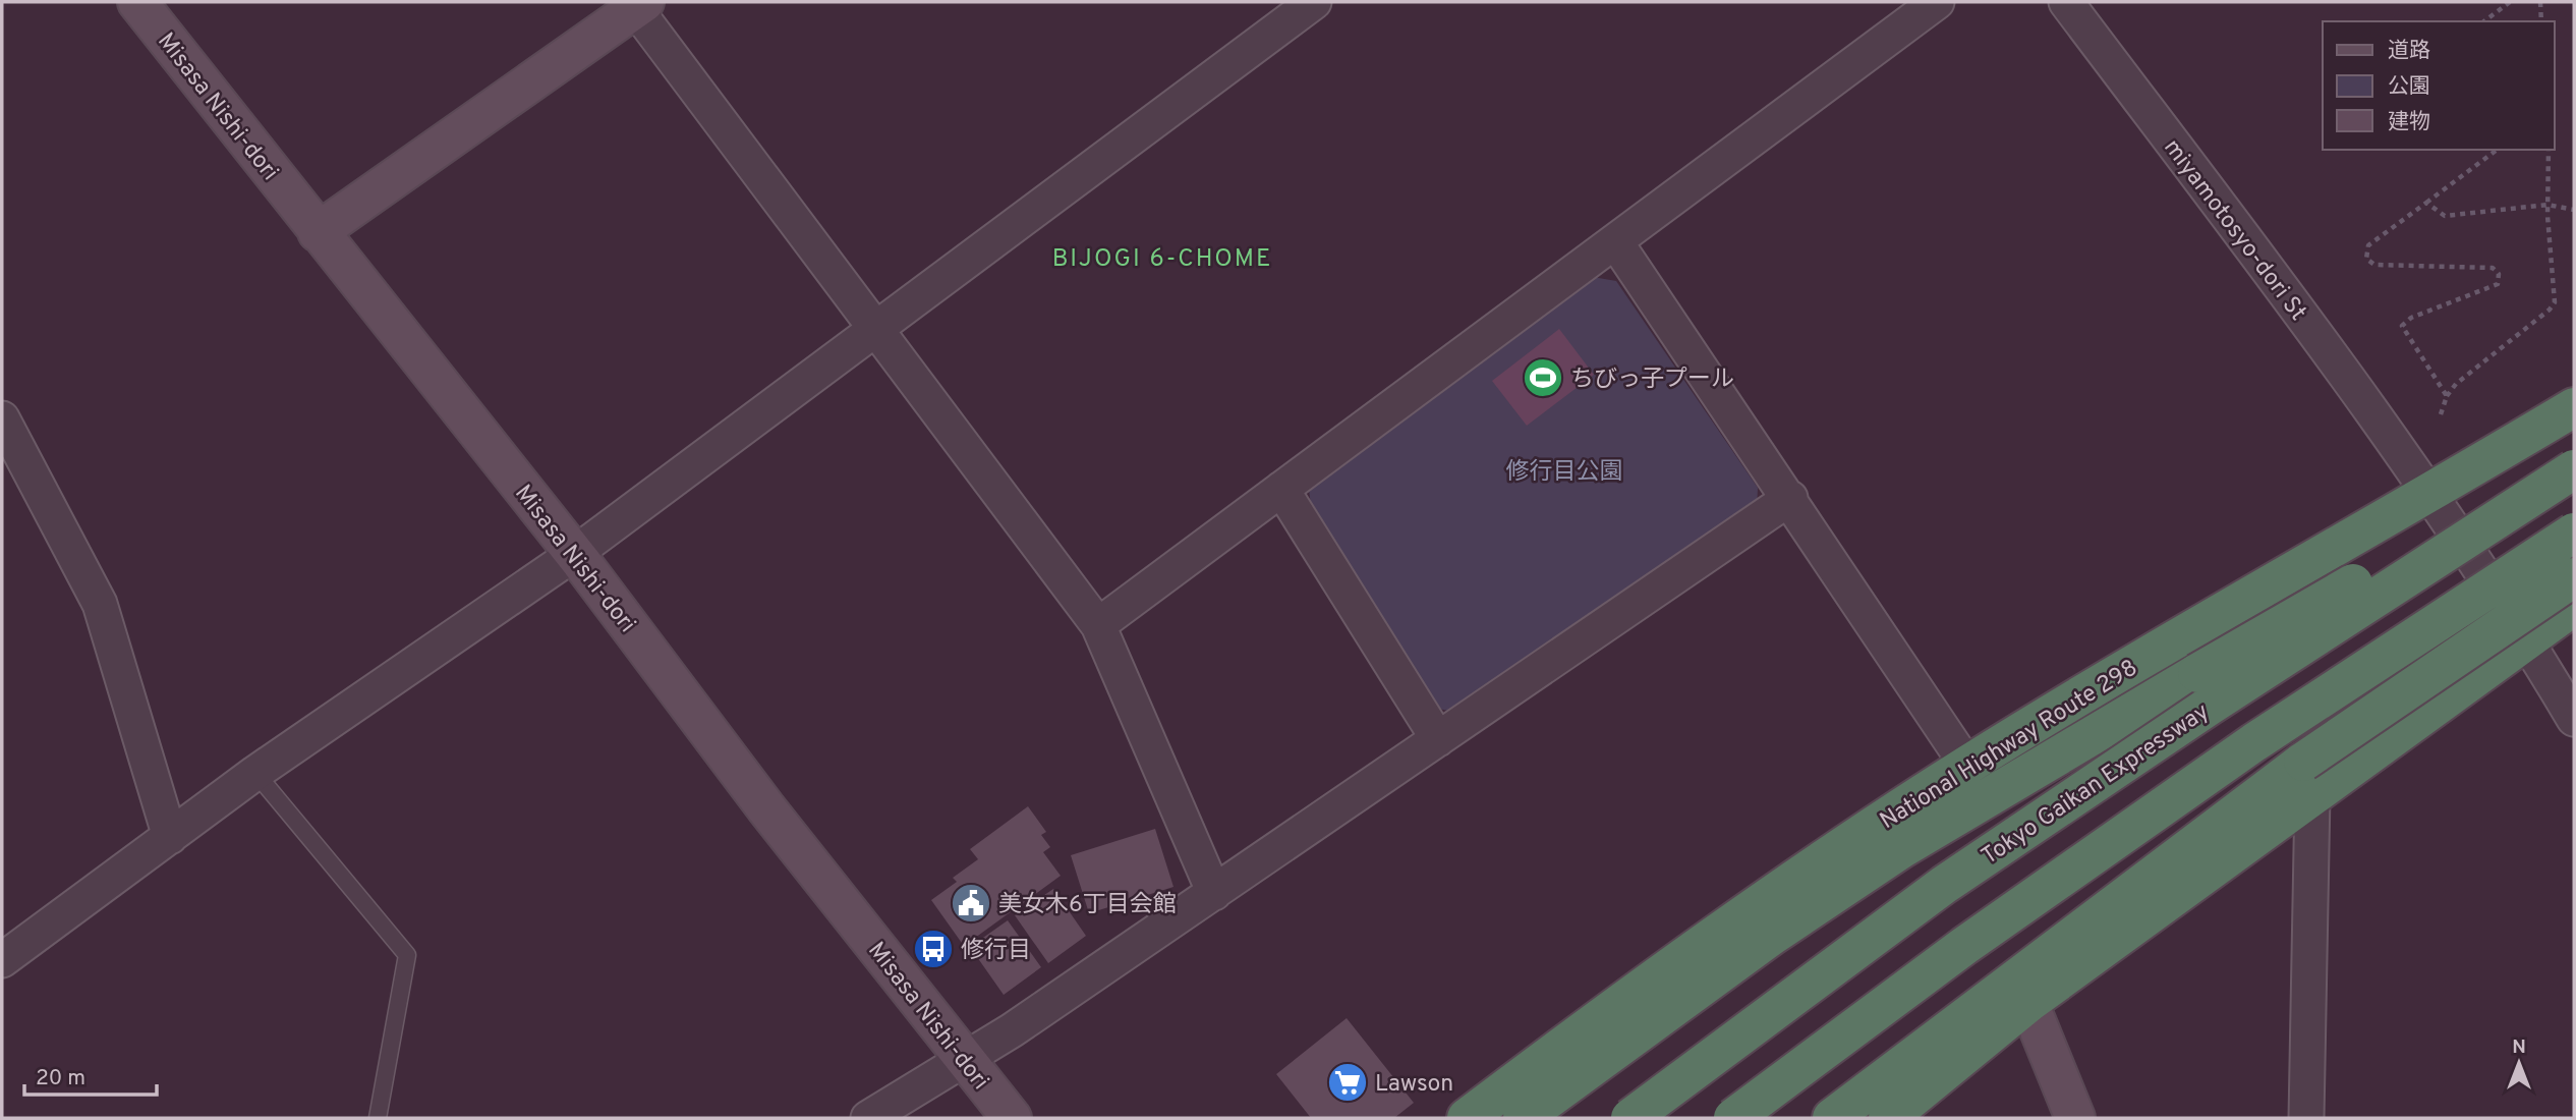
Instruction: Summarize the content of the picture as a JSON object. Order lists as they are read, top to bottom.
{
  "streets": {
    "highway": ["National Highway Route 298", "Tokyo Gaikan Expressway"],
    "street": ["Misasa Nishi-dori", "miyamotosyo-dori St"]
  },
  "crossings": [
    ["miyamotosyo-dori St", "National Highway Route 298"]
  ],
  "districts": ["BIJOGI 6-CHOME"],
  "parks": ["修行目公園"],
  "places": {
    "sports": ["ちびっ子プール"],
    "public building": ["美女木6丁目会館"],
    "bus stop": ["修行目"],
    "supermarket": ["Lawson"]
  },
  "legend": ["道路", "公園", "建物"],
  "scale_bar": "20 m",
  "north": "top"
}
